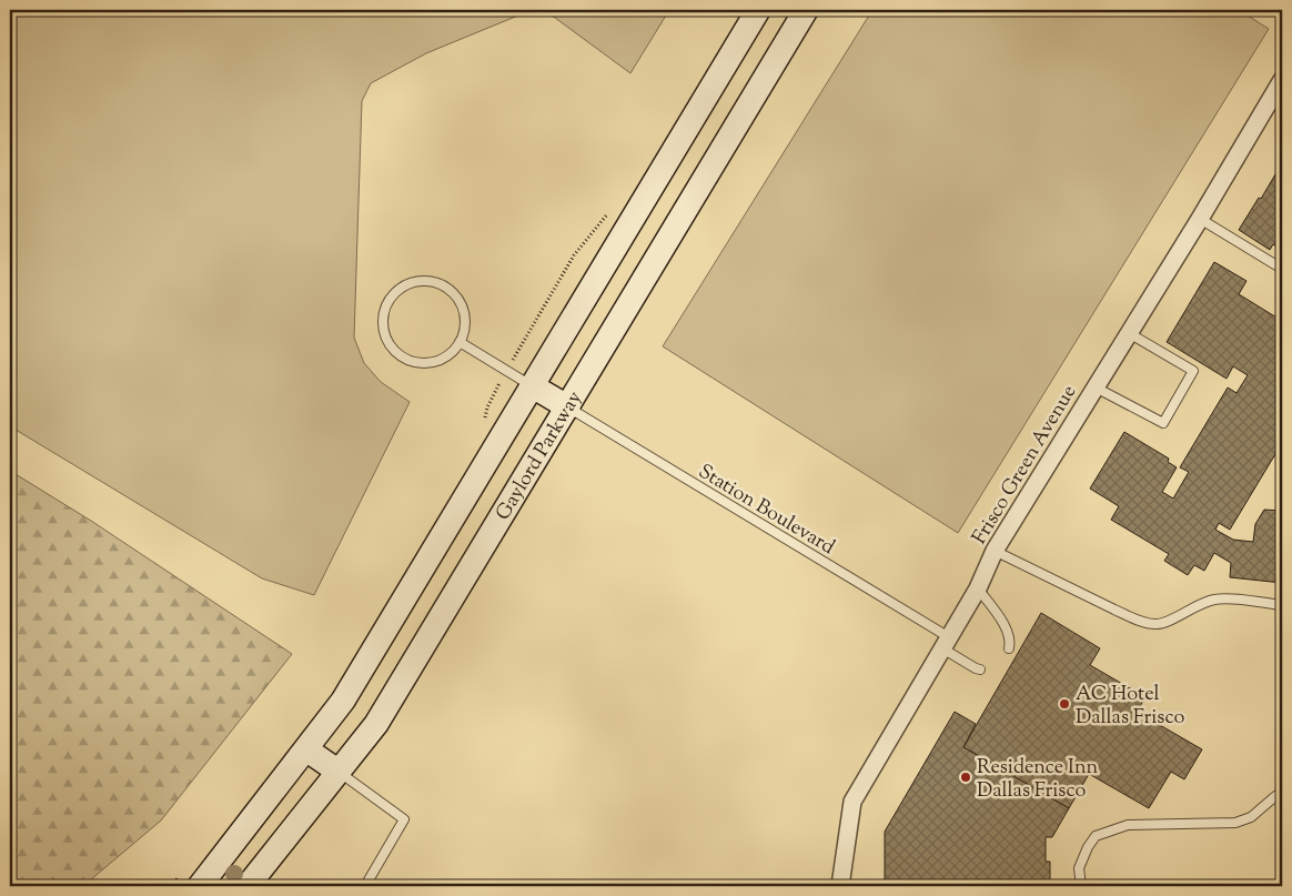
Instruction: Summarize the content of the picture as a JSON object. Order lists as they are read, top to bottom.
{
  "streets": {
    "street": ["Gaylord Parkway", "Frisco Green Avenue"],
    "lane": ["Station Boulevard"]
  },
  "crossings": [
    ["Gaylord Parkway", "Station Boulevard"],
    ["Frisco Green Avenue", "Station Boulevard"]
  ],
  "places": ["AC Hotel Dallas Frisco", "Residence Inn Dallas Frisco"]
}
